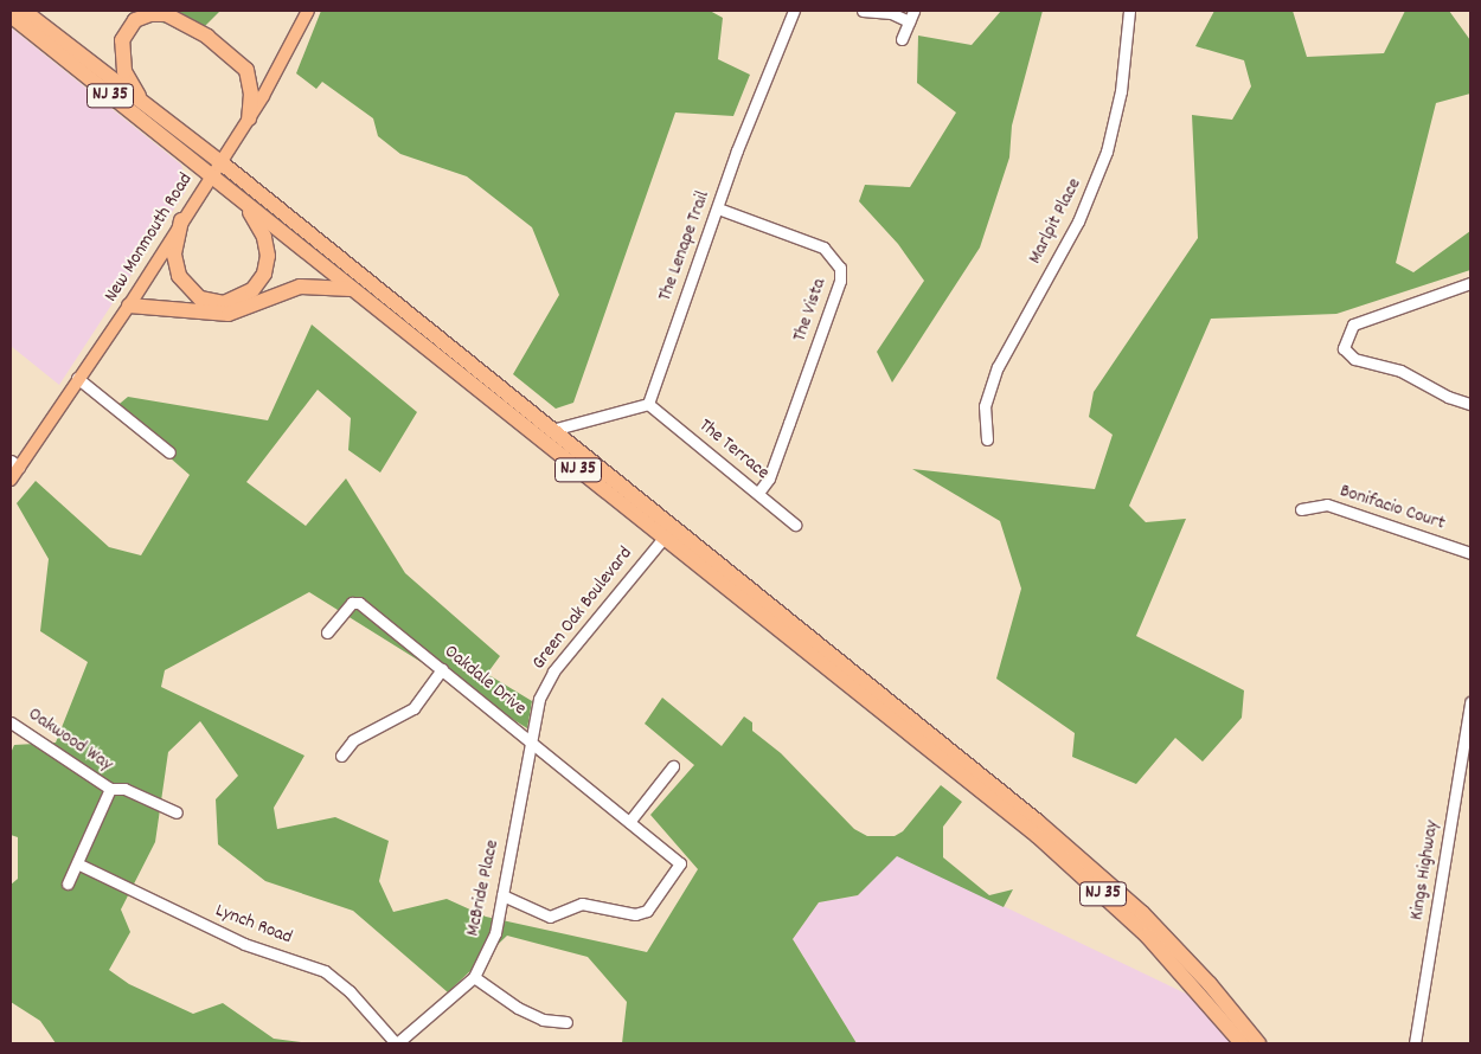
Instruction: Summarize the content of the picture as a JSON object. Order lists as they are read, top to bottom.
{
  "streets": {
    "highway": ["NJ 35"],
    "main road": ["New Monmouth Road"],
    "street": [
      "Marlpit Place",
      "The Lenape Trail",
      "The Vista",
      "The Terrace",
      "Bonifacio Court",
      "Green Oak Boulevard",
      "Oakdale Drive",
      "Oakwood Way",
      "Kings Highway",
      "McBride Place",
      "Lynch Road"
    ]
  },
  "crossings": [
    ["NJ 35", "New Monmouth Road"],
    ["NJ 35", "Green Oak Boulevard"],
    ["The Lenape Trail", "The Vista"],
    ["The Lenape Trail", "The Terrace"],
    ["The Vista", "The Terrace"],
    ["Green Oak Boulevard", "Oakdale Drive"],
    ["Green Oak Boulevard", "McBride Place"],
    ["Oakdale Drive", "McBride Place"],
    ["McBride Place", "Lynch Road"]
  ]
}
